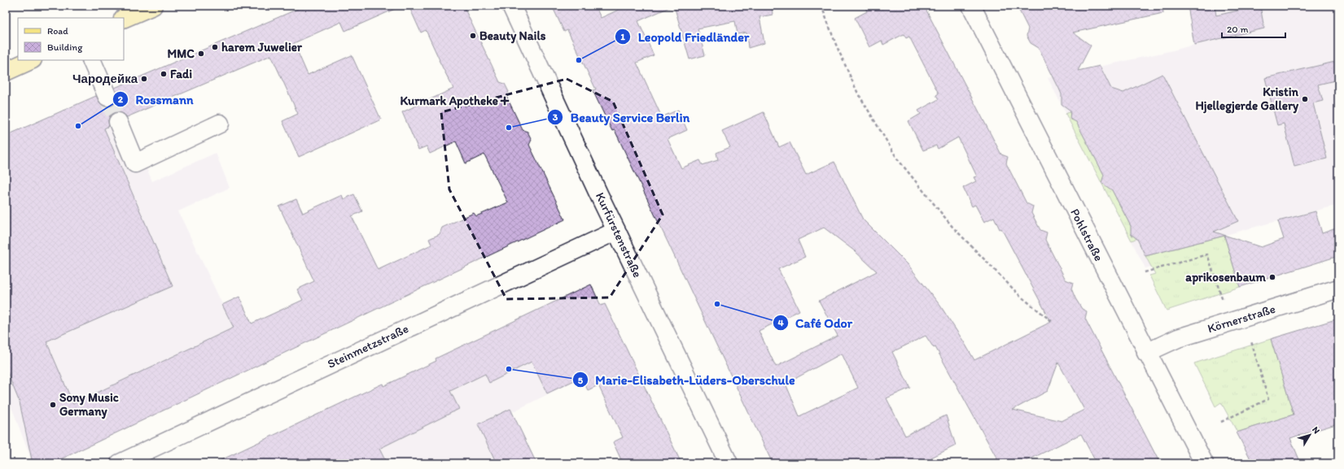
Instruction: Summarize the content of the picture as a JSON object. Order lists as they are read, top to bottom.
{
  "streets": {
    "street": [
      "Kurfürstenstraße",
      "Pohlstraße",
      "Körnerstraße",
      "Steinmetzstraße"
    ]
  },
  "crossings": [
    ["Kurfürstenstraße", "Steinmetzstraße"],
    ["Pohlstraße", "Körnerstraße"]
  ],
  "places": {
    "other": [
      "Beauty Nails",
      "harem Juwelier",
      "MMC",
      "Leopold Friedländer",
      "Fadi",
      "Чародейка",
      "Kristin Hjellegjerde Gallery",
      "Rossmann",
      "Beauty Service Berlin",
      "aprikosenbaum",
      "Café Odor",
      "Marie-Elisabeth-Lüders-Oberschule",
      "Sony Music Germany"
    ],
    "health": ["Kurmark Apotheke"]
  },
  "legend": ["Road", "Building"],
  "scale_bar": "20 m",
  "north": "top right"
}
